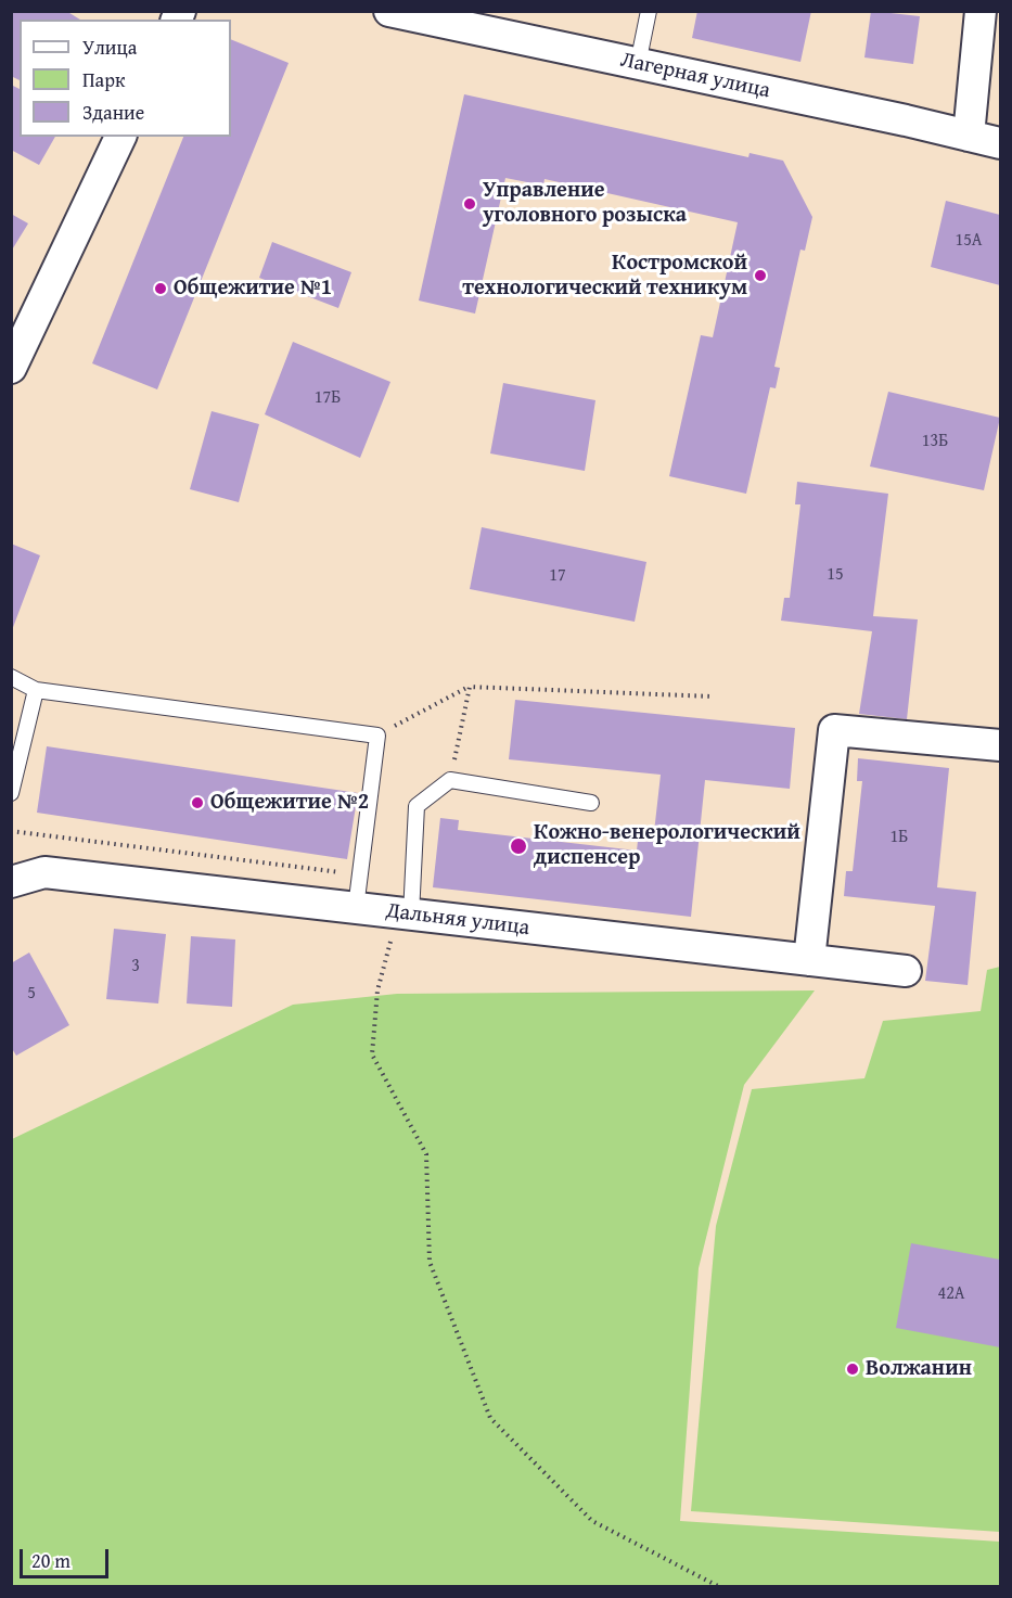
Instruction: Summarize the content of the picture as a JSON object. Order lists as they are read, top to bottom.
{
  "streets": {
    "street": ["Лагерная улица", "Дальняя улица"]
  },
  "places": [
    "Управление уголовного розыска",
    "Костромской технологический техникум",
    "Общежитие №1",
    "Общежитие №2",
    "Кожно-венерологический диспенсер",
    "Волжанин"
  ],
  "house_numbers": [
    "15А",
    "17Б",
    "13Б",
    "15",
    "17",
    "1Б",
    "3",
    "5",
    "42А"
  ],
  "legend": ["Улица", "Парк", "Здание"],
  "scale_bar": "20 m"
}
